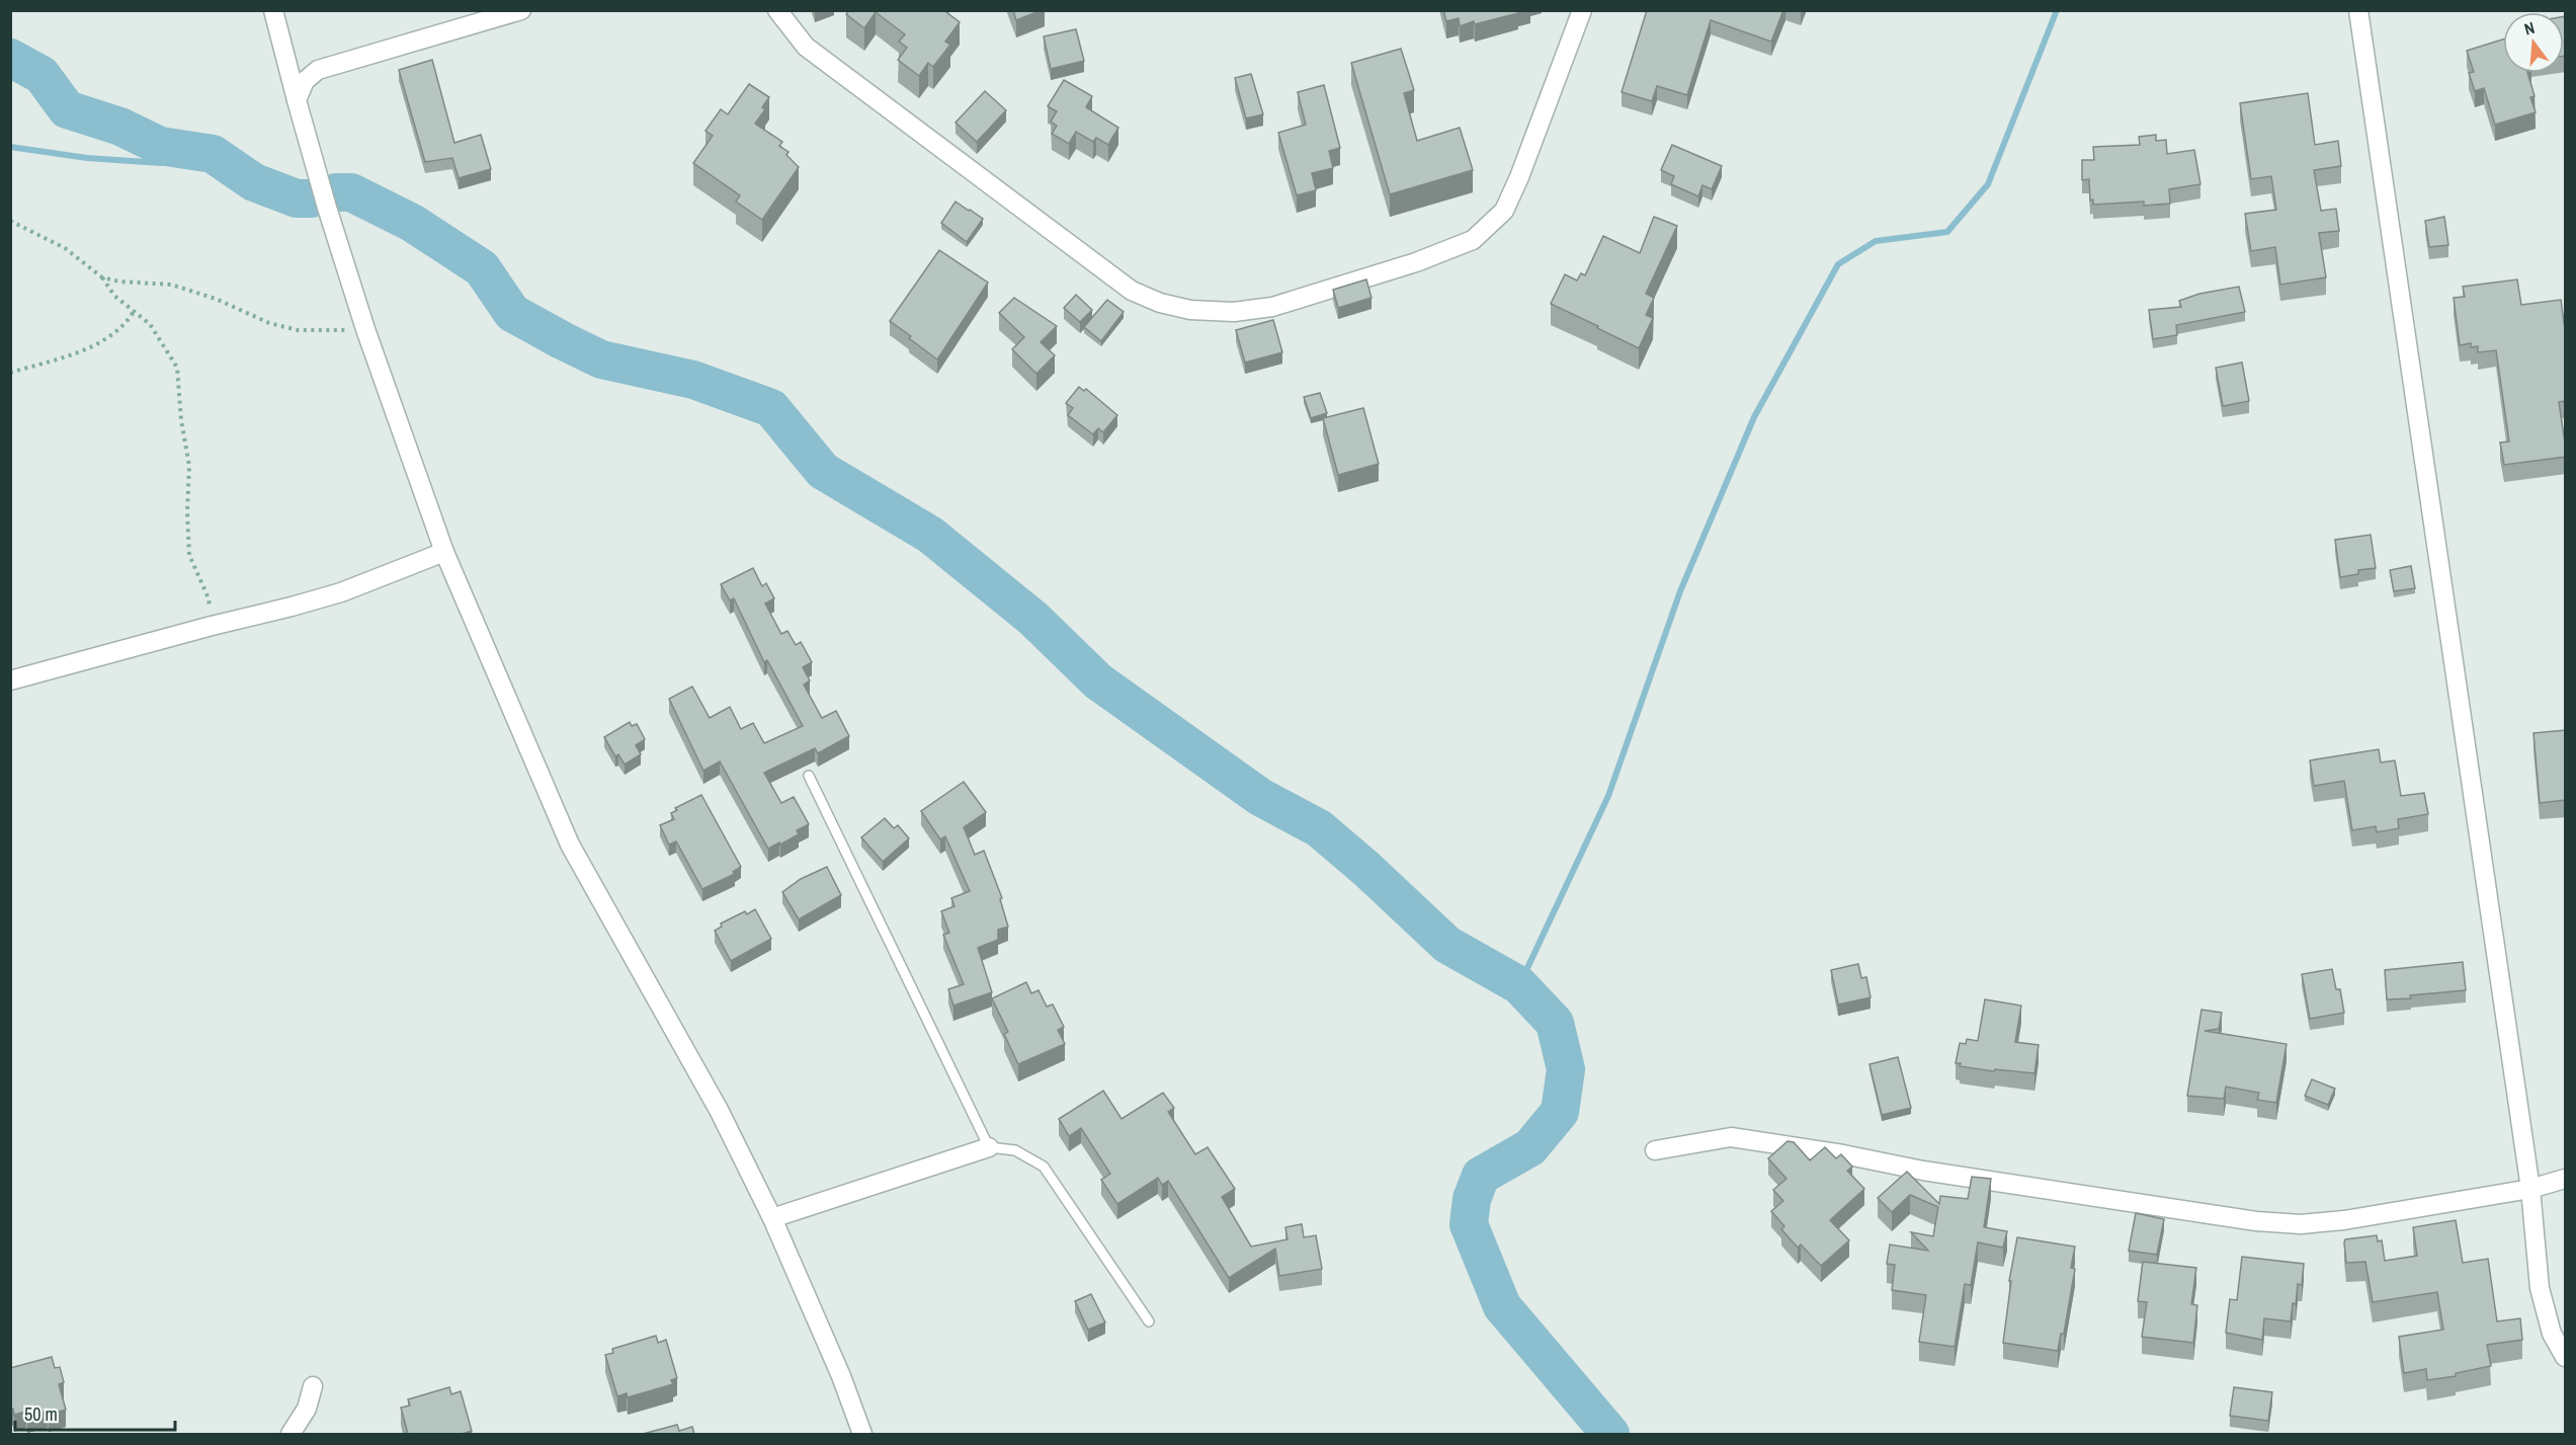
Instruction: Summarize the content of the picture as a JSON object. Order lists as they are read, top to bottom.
{
  "scale_bar": "50 m",
  "north": "top"
}
